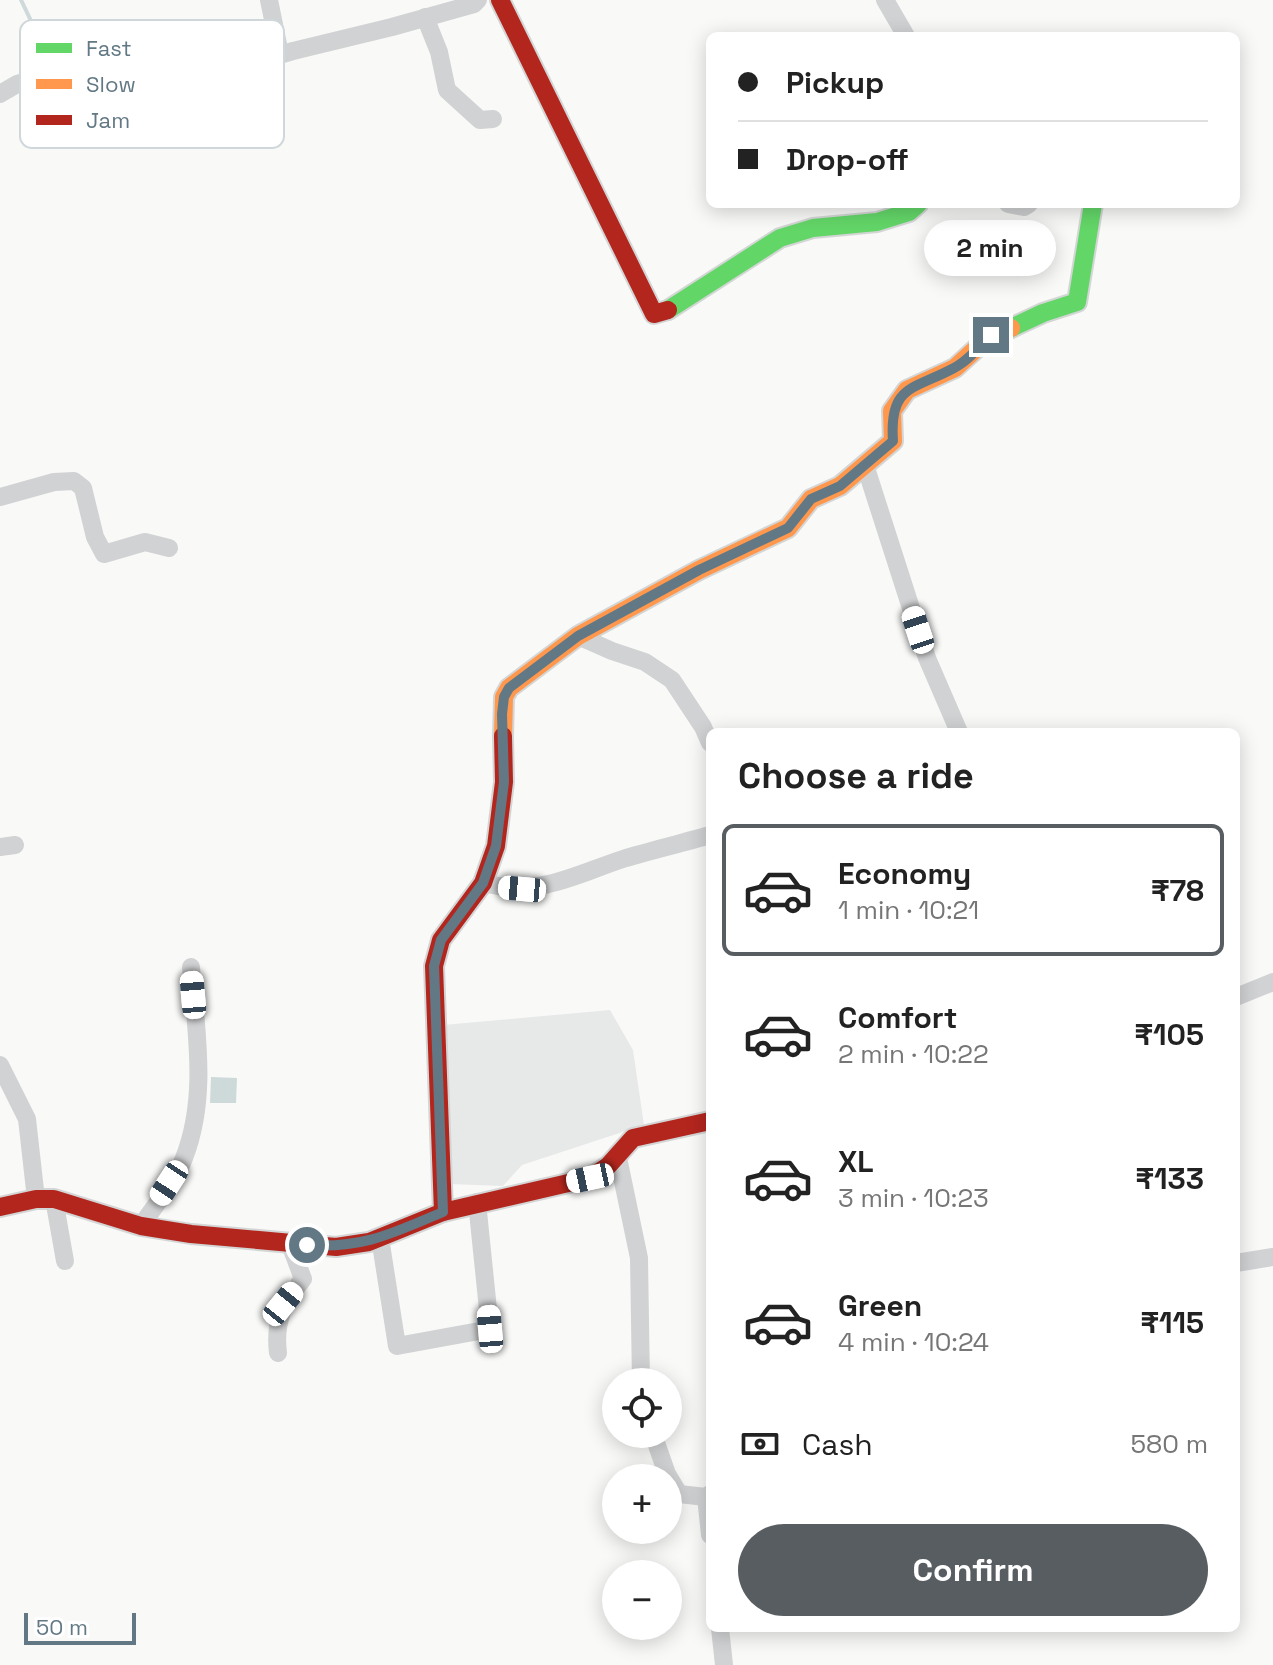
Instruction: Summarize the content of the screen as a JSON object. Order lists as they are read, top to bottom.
{
  "legend": ["Fast", "Slow", "Jam"],
  "scale_bar": "50 m",
  "page": {
    "banner": ["Pickup", "Drop-off"],
    "bubble": "2 min",
    "heading": "Choose a ride",
    "list": [
      {
        "name": "Economy",
        "note": "1 min · 10:21",
        "value": "₹78"
      },
      {
        "name": "Comfort",
        "note": "2 min · 10:22",
        "value": "₹105"
      },
      {
        "name": "XL",
        "note": "3 min · 10:23",
        "value": "₹133"
      },
      {
        "name": "Green",
        "note": "4 min · 10:24",
        "value": "₹115"
      }
    ],
    "map_buttons": ["+", "−"],
    "pay": ["Cash", "580 m"],
    "buttons": "Confirm",
    "scale": "50 m"
  }
}
